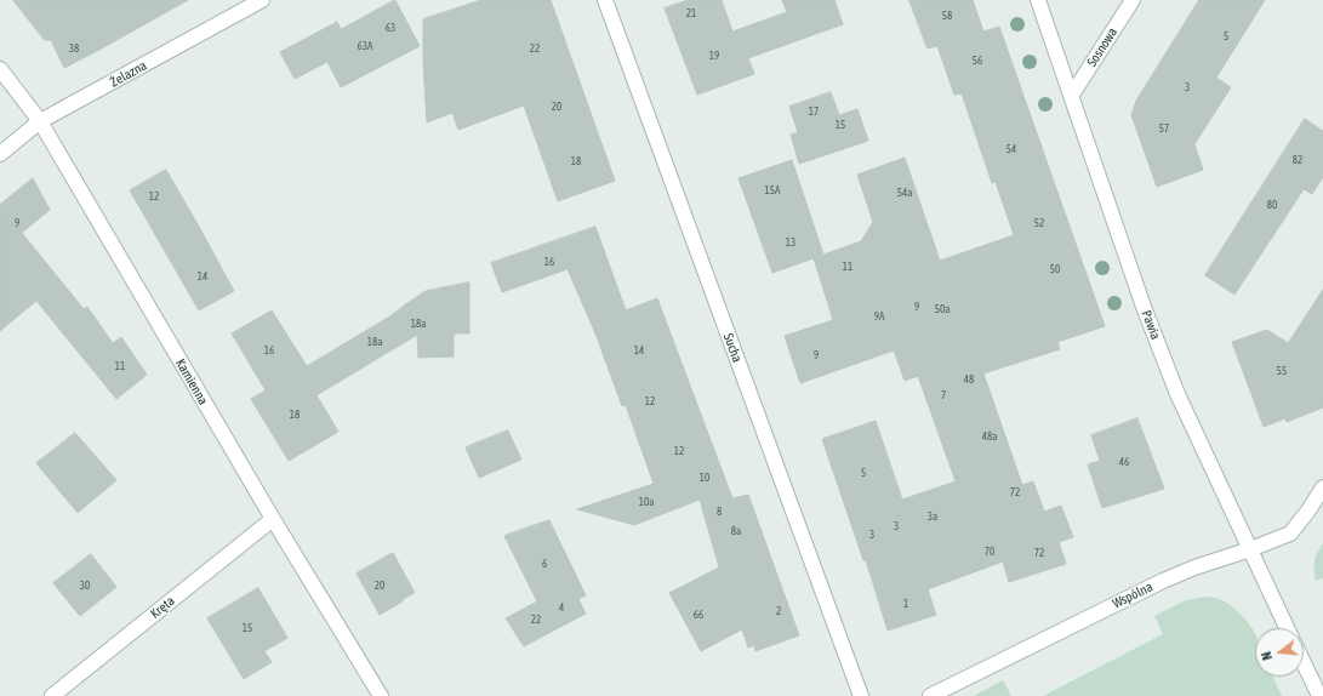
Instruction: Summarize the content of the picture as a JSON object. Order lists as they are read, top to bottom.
{
  "streets": {
    "street": [
      "Sosnowa",
      "Żelazna",
      "Pawia",
      "Sucha",
      "Kamienna",
      "Wspólna",
      "Kręta"
    ]
  },
  "crossings": [
    ["Sosnowa", "Pawia"],
    ["Żelazna", "Kamienna"],
    ["Pawia", "Wspólna"],
    ["Kamienna", "Kręta"]
  ],
  "house_numbers": [
    "21",
    "58",
    "63",
    "5",
    "63A",
    "38",
    "22",
    "19",
    "56",
    "3",
    "20",
    "17",
    "15",
    "57",
    "54",
    "82",
    "18",
    "15A",
    "54a",
    "12",
    "80",
    "9",
    "52",
    "13",
    "16",
    "11",
    "50",
    "14",
    "9",
    "50a",
    "9A",
    "18a",
    "18a",
    "16",
    "14",
    "9",
    "11",
    "55",
    "48",
    "7",
    "12",
    "18",
    "48a",
    "12",
    "46",
    "5",
    "10",
    "72",
    "10a",
    "8",
    "3a",
    "3",
    "8a",
    "3",
    "70",
    "72",
    "6",
    "30",
    "20",
    "1",
    "4",
    "2",
    "66",
    "22",
    "15"
  ],
  "north": "left"
}
